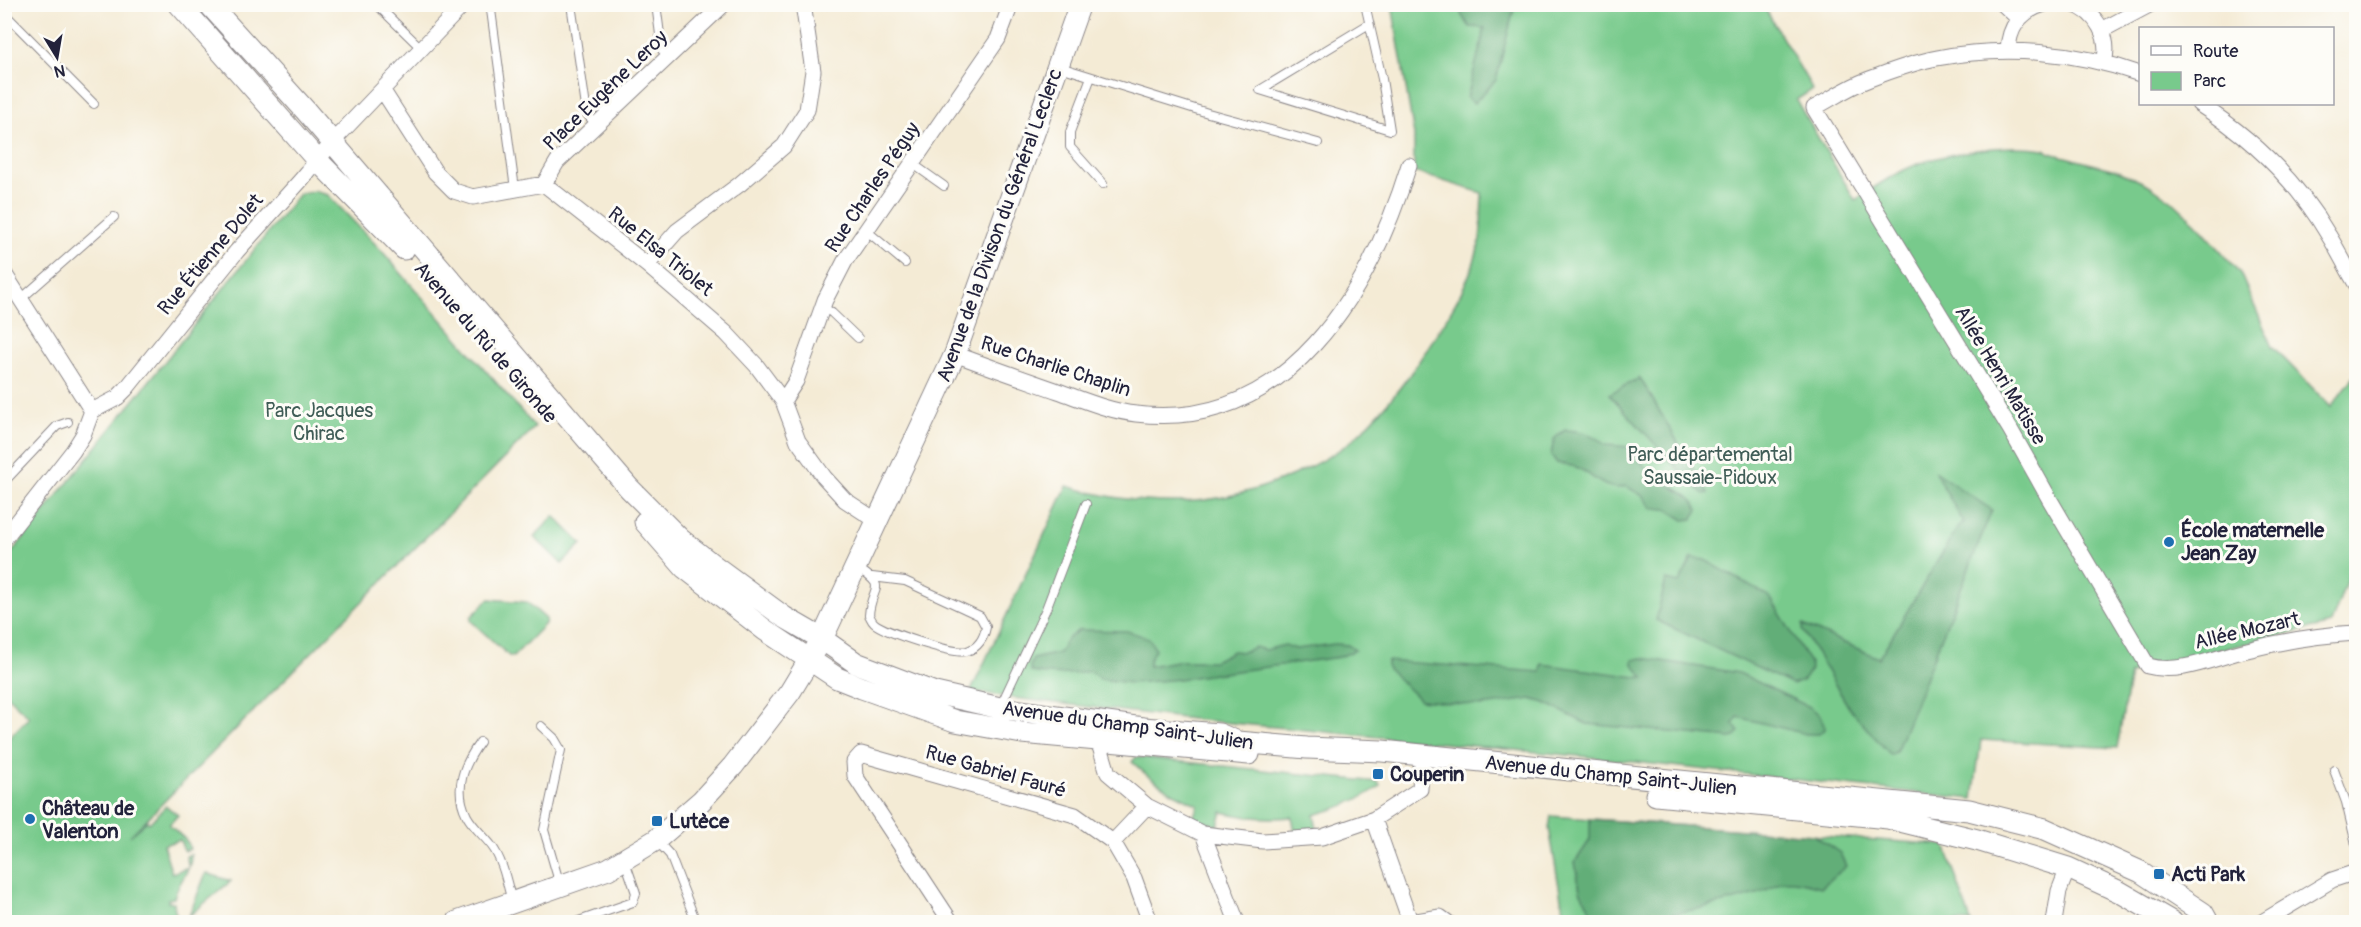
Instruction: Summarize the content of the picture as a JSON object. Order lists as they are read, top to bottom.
{
  "streets": {
    "main road": ["Avenue de la Divison du Général Leclerc", "Avenue du Rû de Gironde", "Avenue du Champ Saint-Julien"],
    "street": [
      "Place Eugène Leroy",
      "Rue Charles Péguy",
      "Rue Elsa Triolet",
      "Rue Étienne Dolet",
      "Rue Charlie Chaplin",
      "Allée Henri Matisse",
      "Allée Mozart",
      "Rue Gabriel Fauré"
    ]
  },
  "crossings": [
    ["Place Eugène Leroy", "Rue Elsa Triolet"],
    ["Rue Charles Péguy", "Rue Elsa Triolet"],
    ["Avenue de la Divison du Général Leclerc", "Rue Elsa Triolet"],
    ["Avenue de la Divison du Général Leclerc", "Avenue du Rû de Gironde"],
    ["Avenue de la Divison du Général Leclerc", "Rue Charlie Chaplin"],
    ["Avenue de la Divison du Général Leclerc", "Avenue du Champ Saint-Julien"],
    ["Rue Étienne Dolet", "Avenue du Rû de Gironde"],
    ["Avenue du Rû de Gironde", "Avenue du Champ Saint-Julien"],
    ["Allée Henri Matisse", "Allée Mozart"]
  ],
  "parks": ["Parc Jacques Chirac", "Parc départemental Saussaie-Pidoux"],
  "places": {
    "other": ["École maternelle Jean Zay", "Château de Valenton"],
    "transit": ["Couperin", "Lutèce", "Acti Park"]
  },
  "legend": ["Route", "Parc"],
  "north": "bottom"
}
